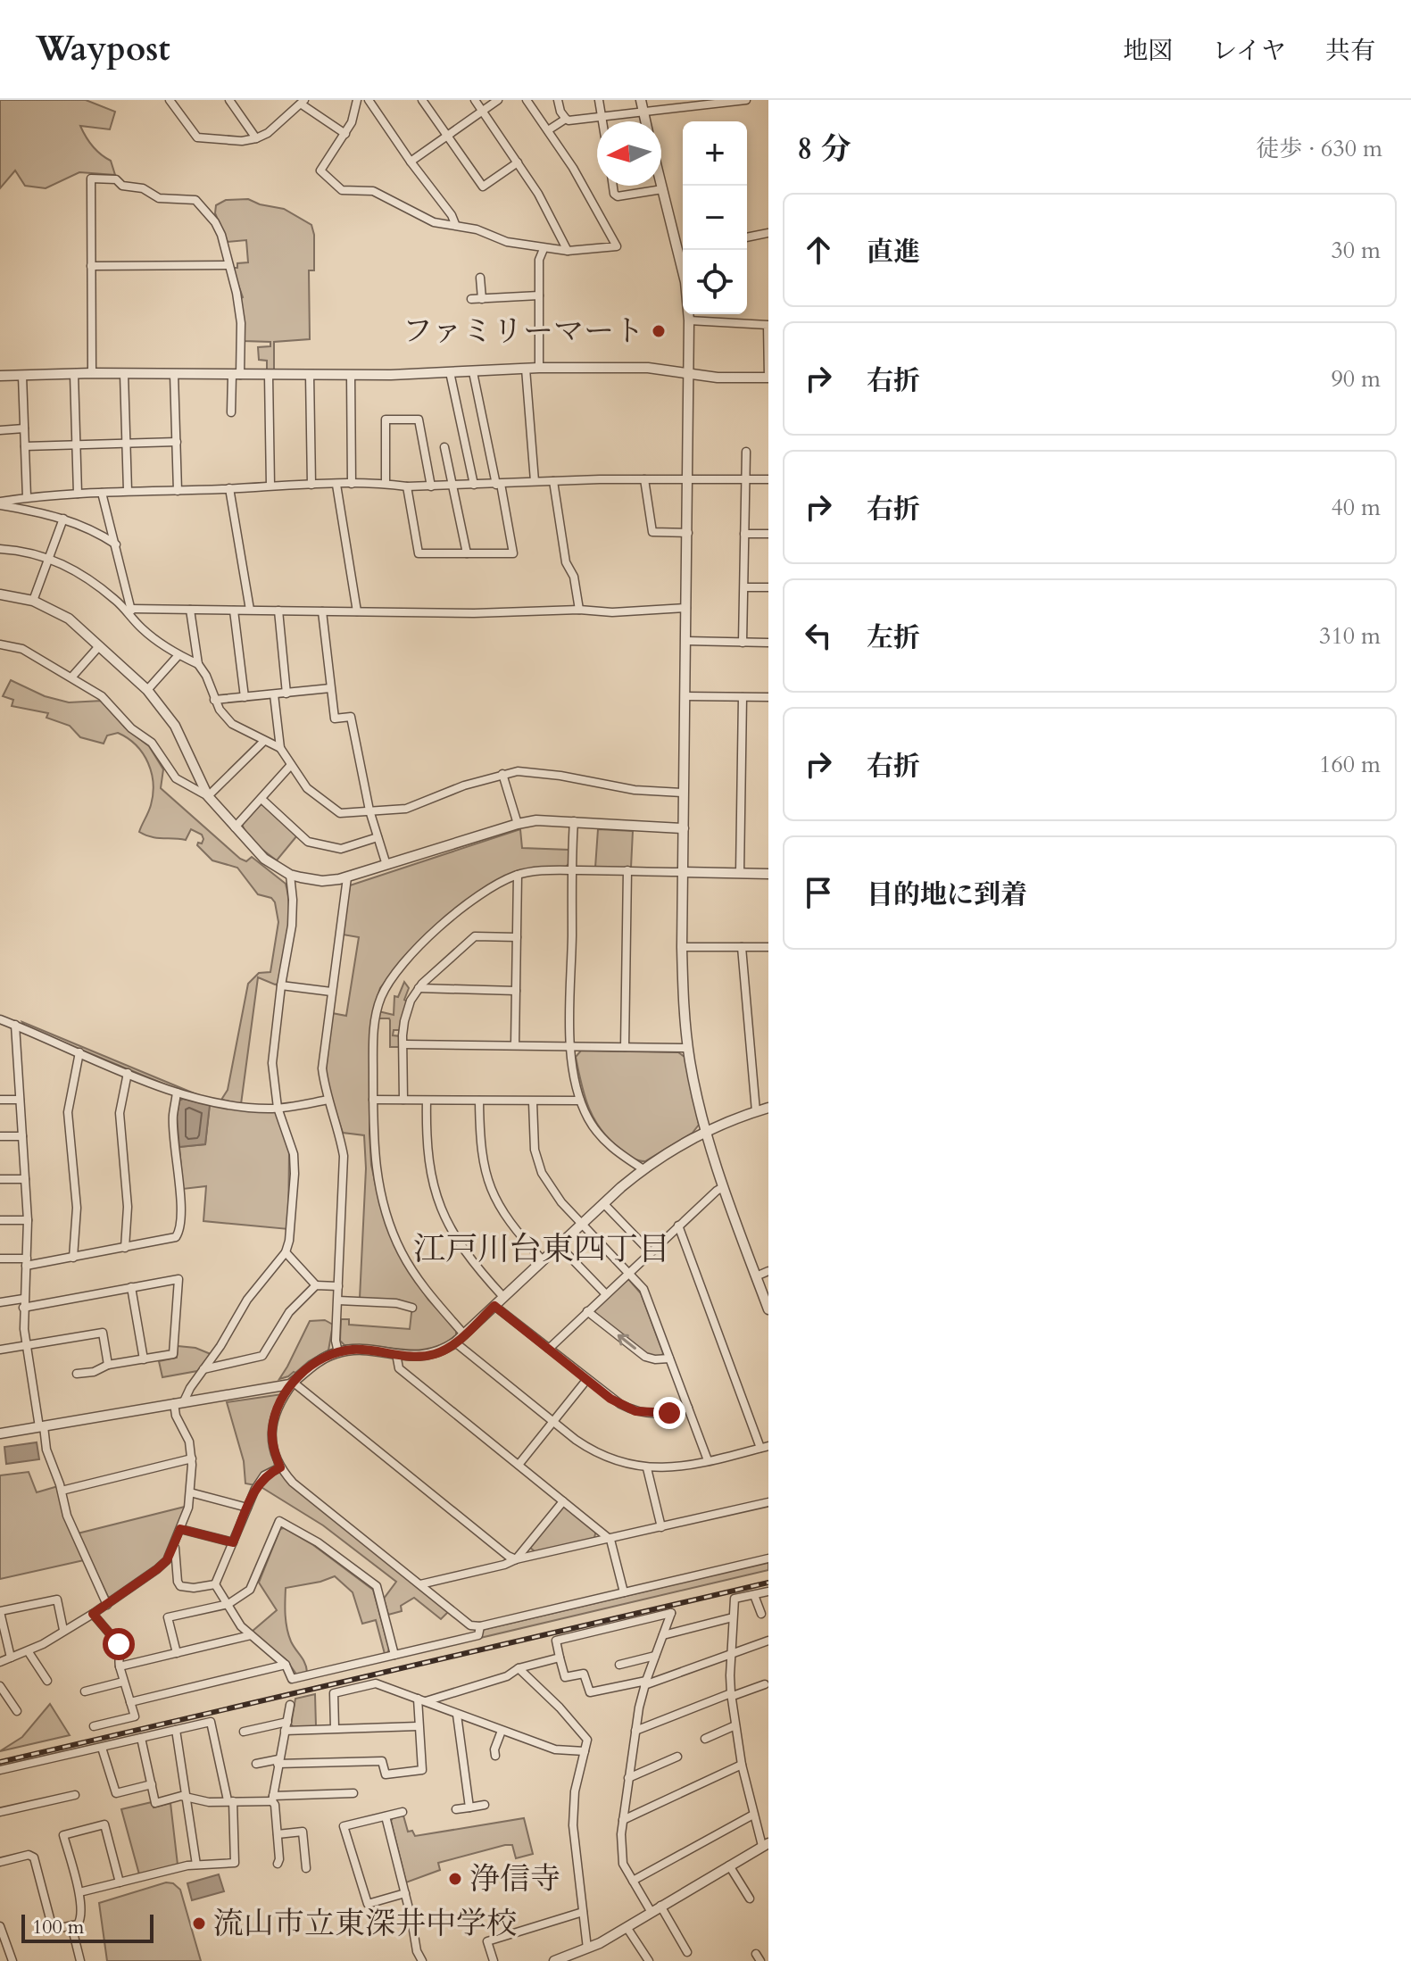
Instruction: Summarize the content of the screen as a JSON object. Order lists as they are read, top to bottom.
{
  "districts": ["江戸川台東四丁目"],
  "places": ["ファミリーマート", "浄信寺", "流山市立東深井中学校"],
  "scale_bar": "100 m",
  "north": "left",
  "page": {
    "header": "Waypost",
    "nav": ["地図", "レイヤ", "共有"],
    "heading": ["8 分", "徒歩 · 630 m"],
    "map_buttons": ["+", "−"],
    "list": [
      ["直進", "30 m"],
      ["右折", "90 m"],
      ["右折", "40 m"],
      ["左折", "310 m"],
      ["右折", "160 m"],
      "目的地に到着"
    ],
    "scale": "100 m"
  }
}
